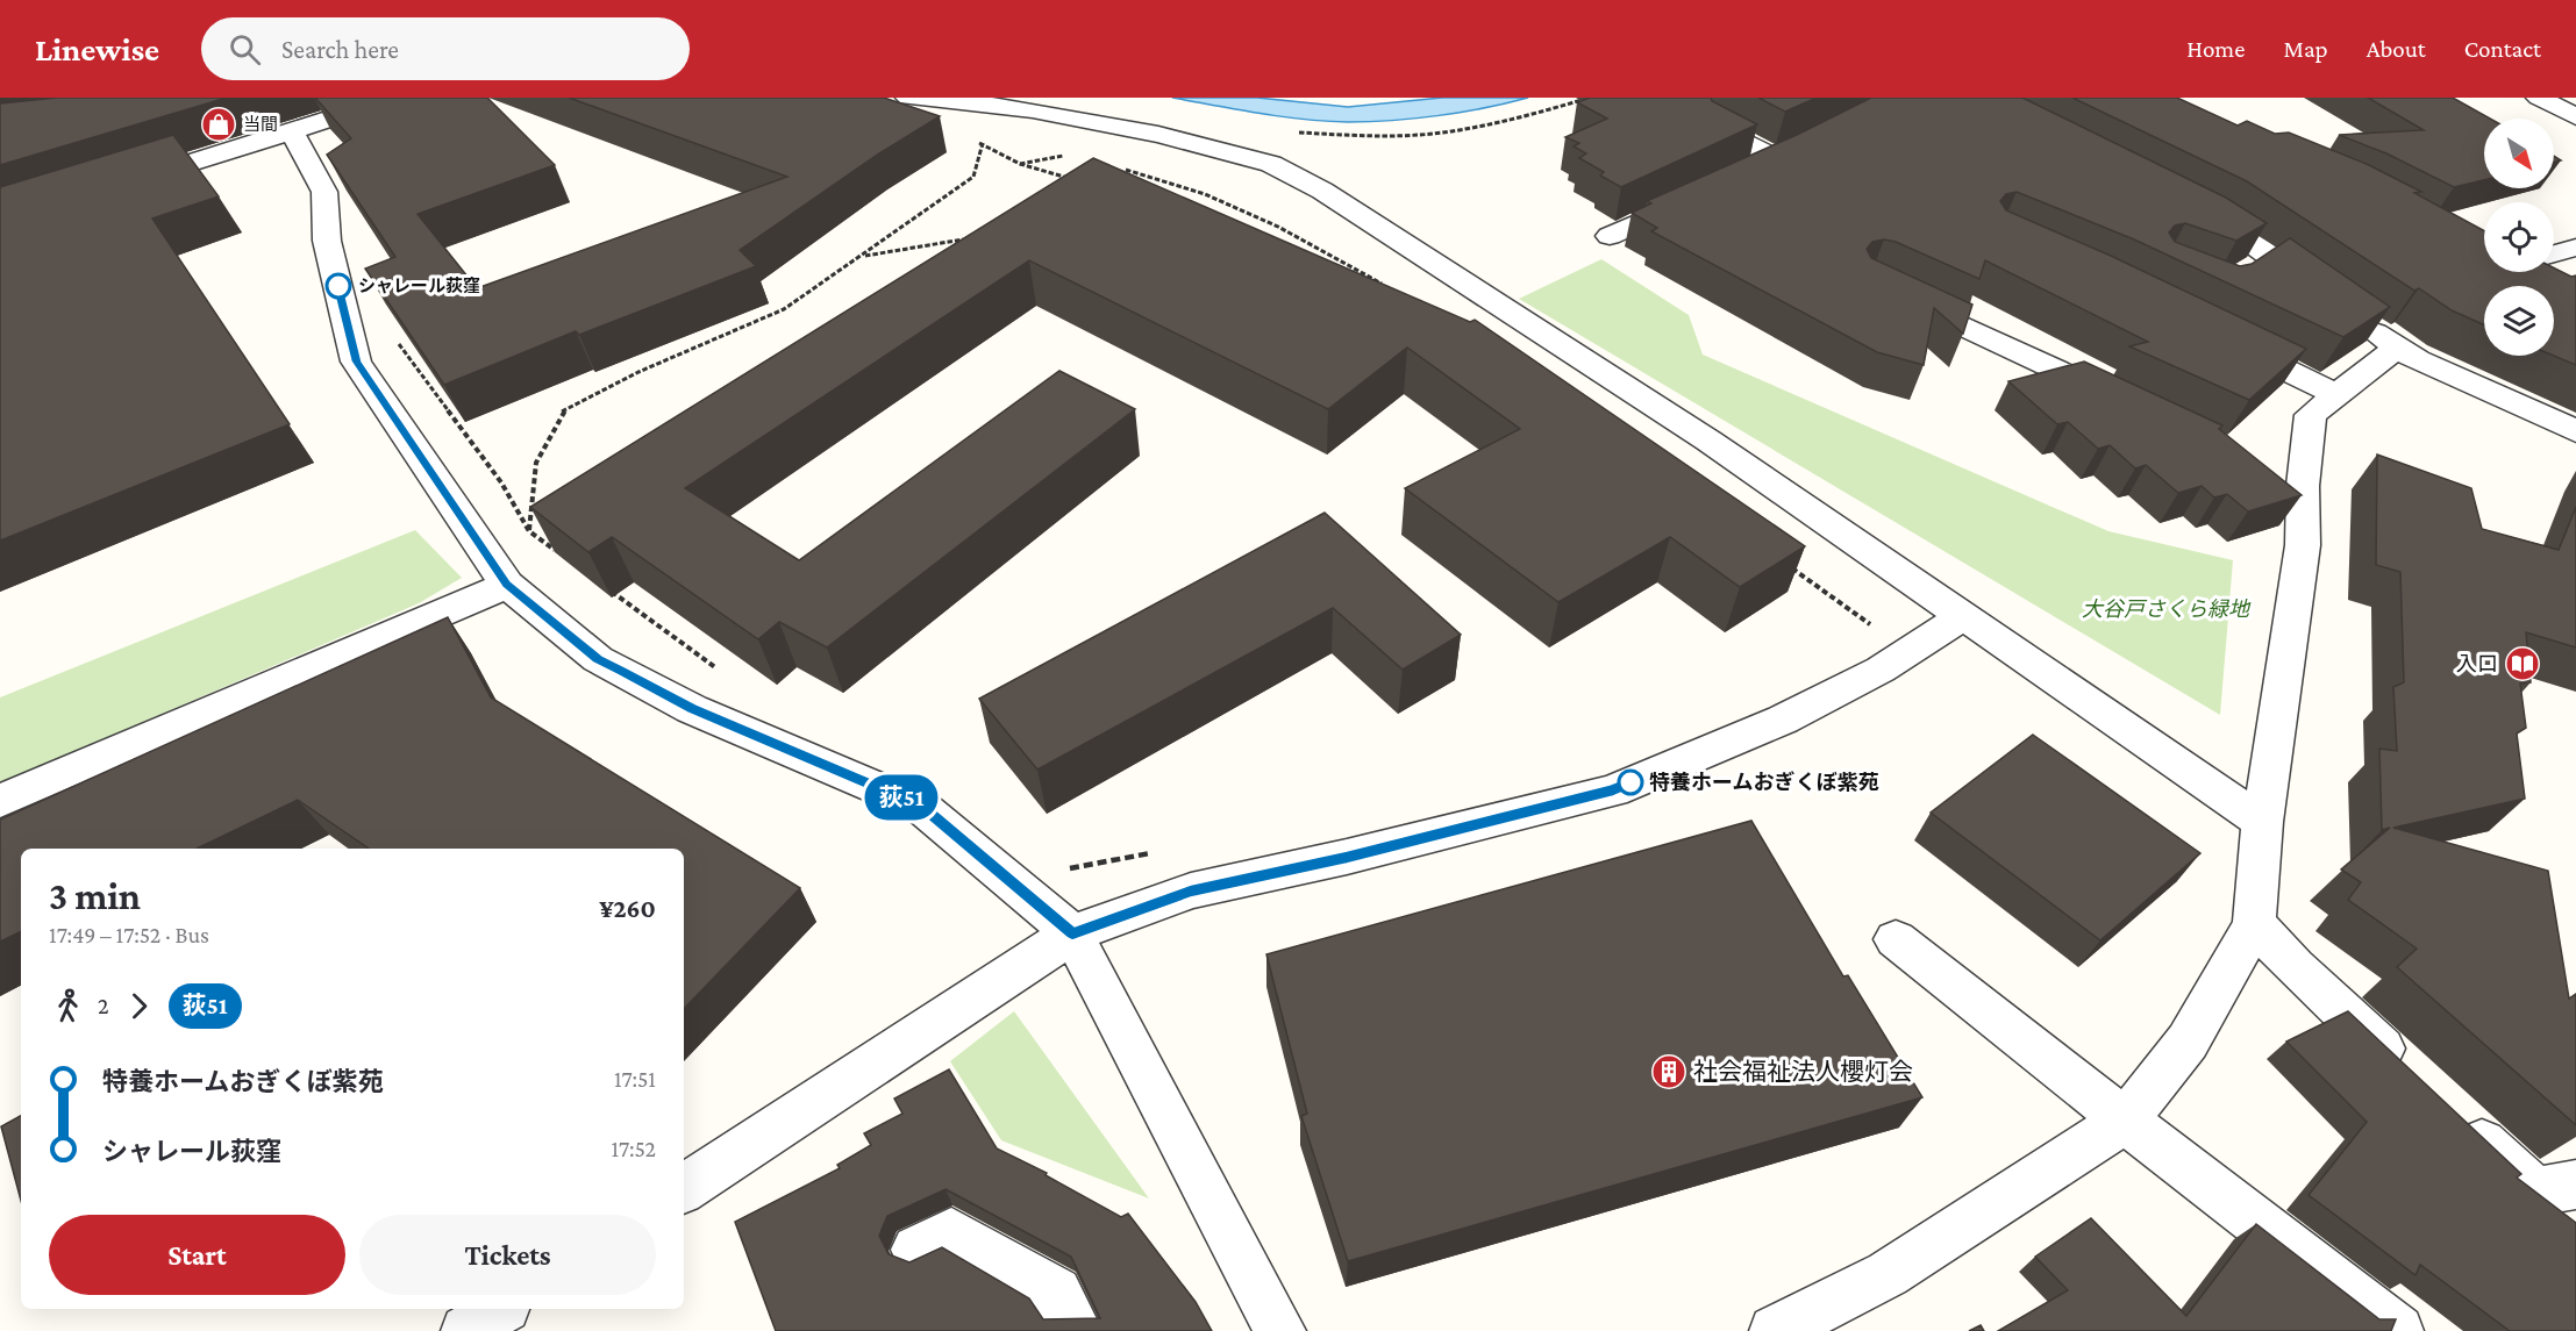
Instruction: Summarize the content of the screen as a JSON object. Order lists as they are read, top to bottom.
{
  "parks": ["大谷戸さくら緑地"],
  "places": {
    "shop": ["当間"],
    "other": ["シャレール荻窪", "特養ホームおぎくぼ紫苑"],
    "library": ["入口"],
    "building": ["社会福祉法人櫻灯会"]
  },
  "lines": ["bus line 荻51"],
  "north": "bottom right",
  "page": {
    "header": "Linewise",
    "search": "Search here",
    "nav": [
      "Home",
      "Map",
      "About",
      "Contact"
    ],
    "on_map": "荻51",
    "heading": ["3 min", "17:49 – 17:52 · Bus", "¥260"],
    "legs": ["2", "荻51"],
    "list": [
      {
        "name": "特養ホームおぎくぼ紫苑",
        "value": "17:51"
      },
      {
        "name": "シャレール荻窪",
        "value": "17:52"
      }
    ],
    "buttons": ["Start", "Tickets"]
  }
}
